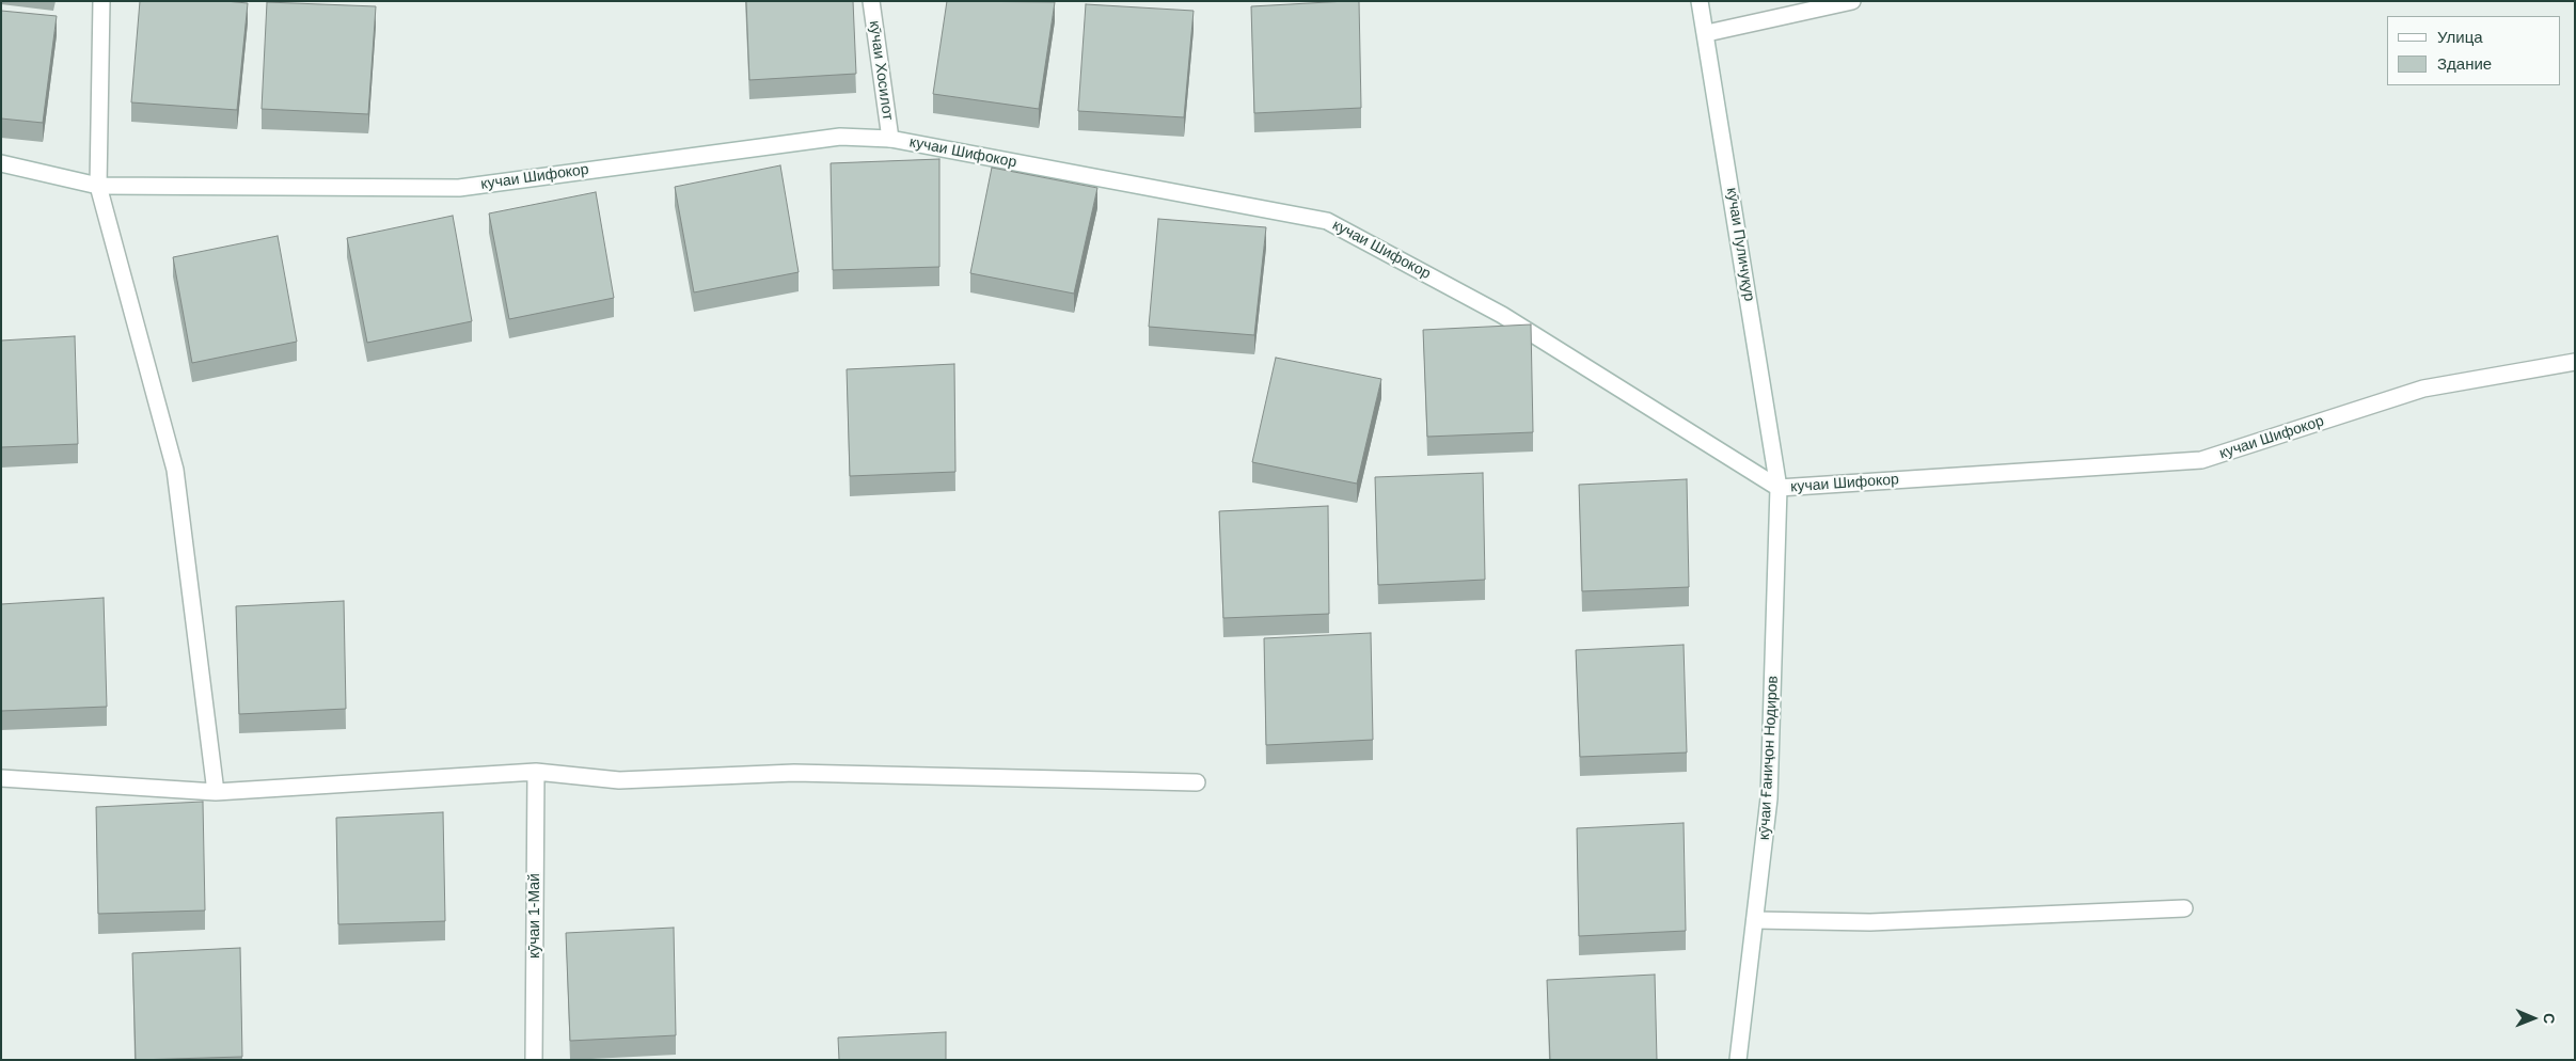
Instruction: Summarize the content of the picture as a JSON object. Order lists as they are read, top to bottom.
{
  "streets": {
    "street": [
      "кӯчаи Хосилот",
      "кучаи Шифокор",
      "кӯчаи Пуличуқур",
      "кӯчаи Ғаниҷон Нодиров",
      "кӯчаи 1-Май"
    ]
  },
  "crossings": [
    ["кӯчаи Хосилот", "кучаи Шифокор"],
    ["кучаи Шифокор", "кӯчаи Пуличуқур"],
    ["кучаи Шифокор", "кӯчаи Ғаниҷон Нодиров"],
    ["кӯчаи Пуличуқур", "кӯчаи Ғаниҷон Нодиров"]
  ],
  "legend": ["Улица", "Здание"],
  "north": "right"
}
